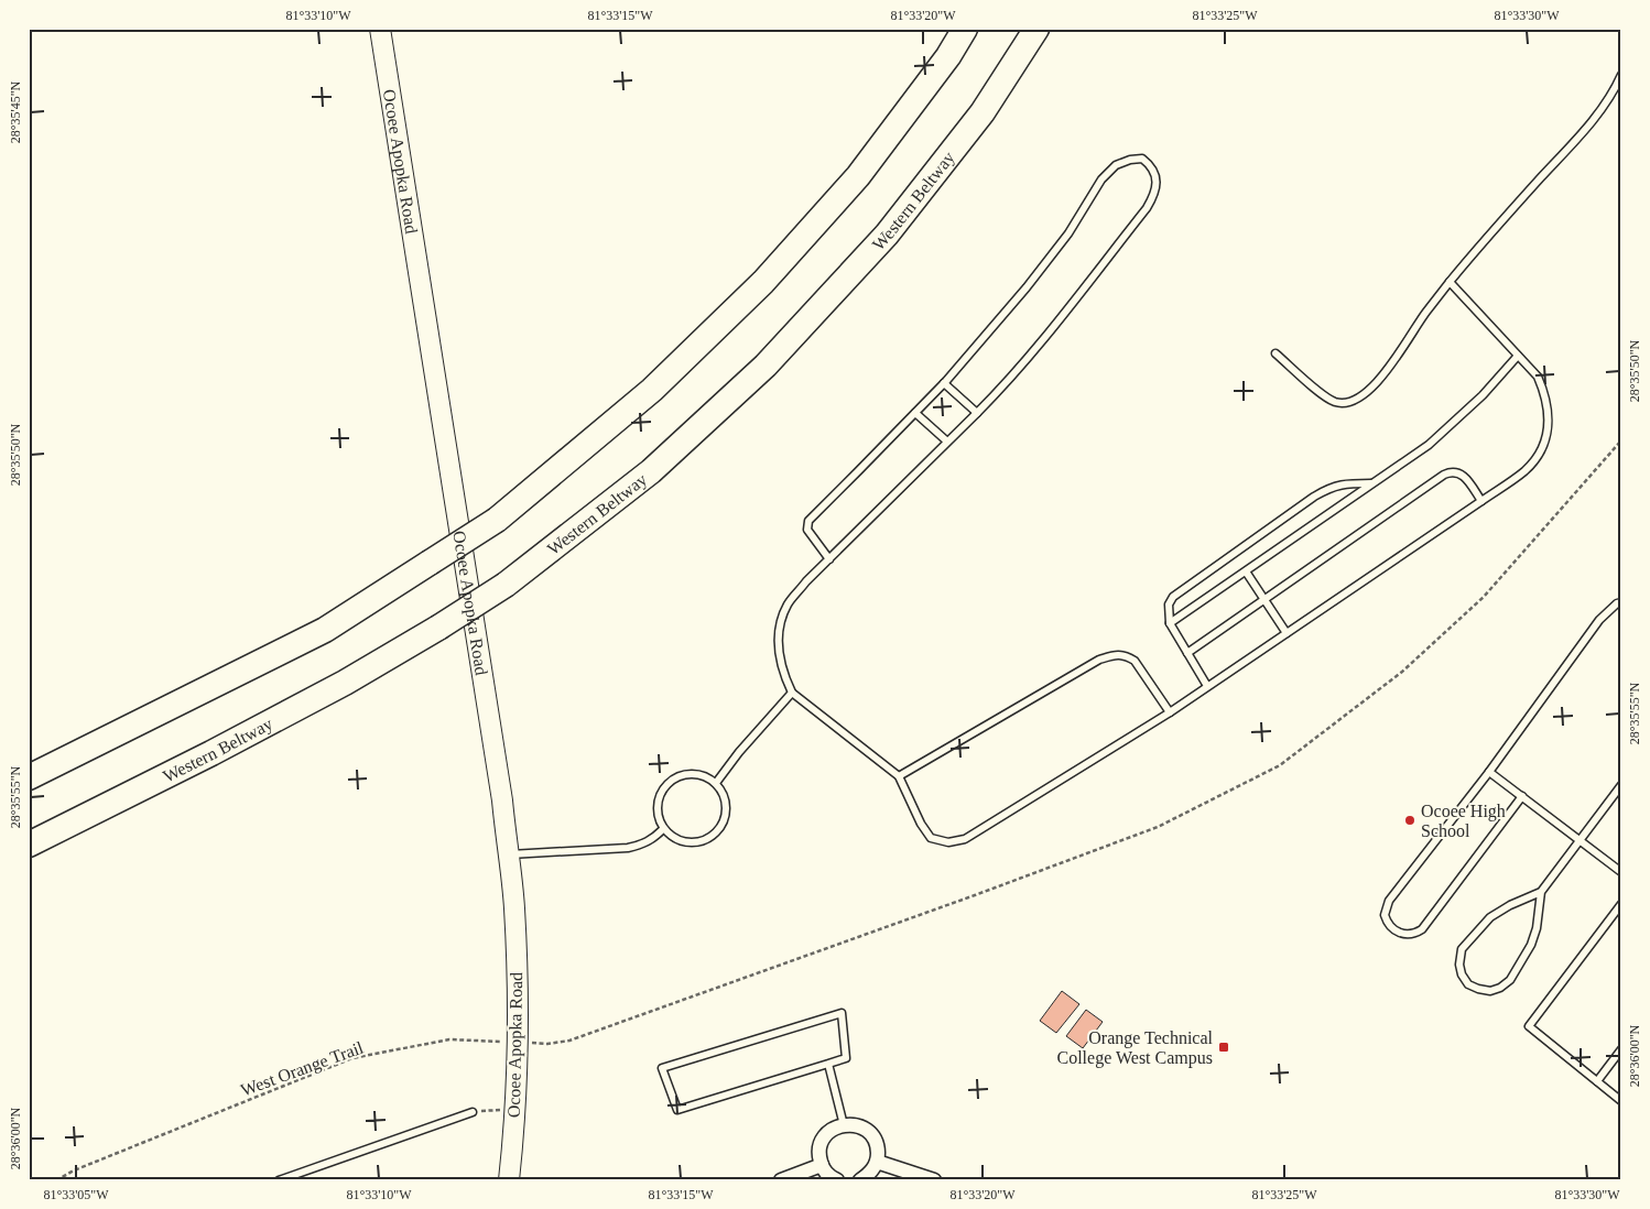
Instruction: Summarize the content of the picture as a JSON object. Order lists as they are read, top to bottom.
{
  "streets": {
    "highway": ["Western Beltway"],
    "main road": ["Ocoee Apopka Road"],
    "path": ["West Orange Trail"]
  },
  "crossings": [
    ["Ocoee Apopka Road", "West Orange Trail"]
  ],
  "places": {
    "other": ["Ocoee High School"],
    "transit": ["Orange Technical College West Campus"]
  },
  "coordinates": [
    "81°33'10\"W",
    "81°33'15\"W",
    "81°33'20\"W",
    "81°33'25\"W",
    "81°33'30\"W",
    "28°35'45\"N",
    "28°35'50\"N",
    "28°35'55\"N",
    "28°36'00\"N",
    "81°33'05\"W"
  ]
}
